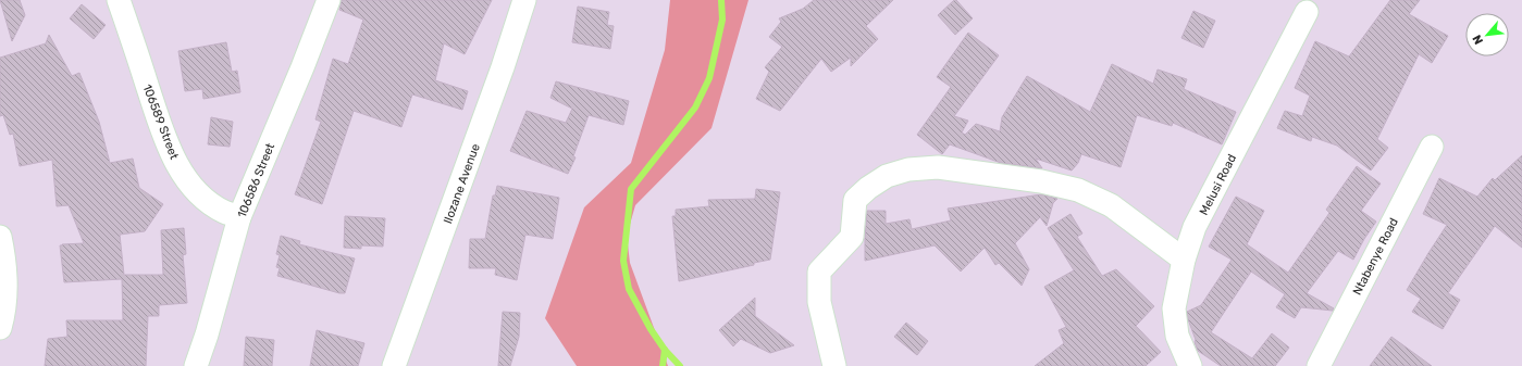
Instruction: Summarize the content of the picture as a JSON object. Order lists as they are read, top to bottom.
{
  "streets": {
    "street": [
      "106589 Street",
      "106586 Street",
      "Ilozane Avenue",
      "Melusi Road",
      "Ntabenye Road"
    ]
  },
  "crossings": [
    ["106589 Street", "106586 Street"]
  ],
  "north": "bottom left"
}
